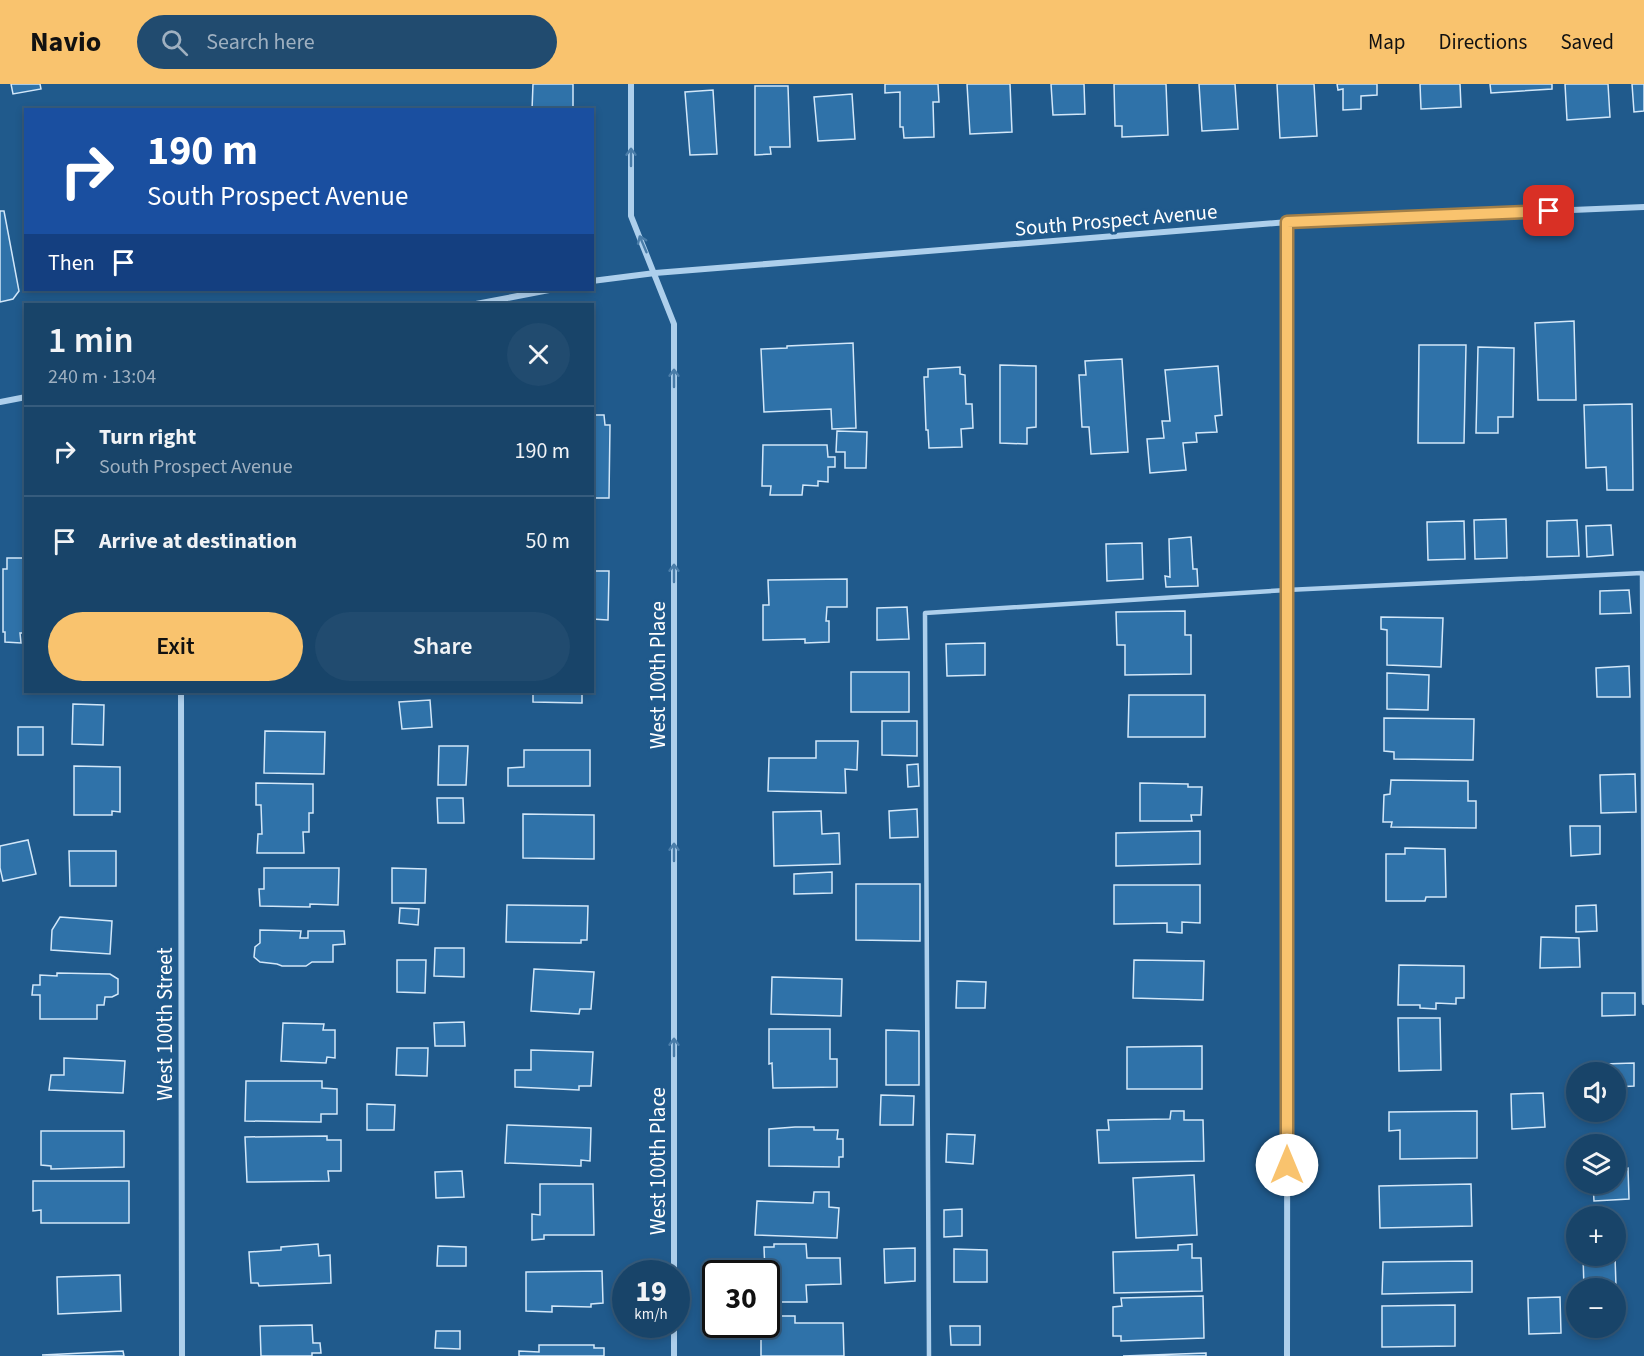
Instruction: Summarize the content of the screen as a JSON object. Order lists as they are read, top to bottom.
{
  "streets": {
    "street": ["South Prospect Avenue", "West 100th Place", "West 100th Street"]
  },
  "crossings": [
    ["South Prospect Avenue", "West 100th Place"]
  ],
  "one_way": ["West 100th Place"],
  "page": {
    "header": "Navio",
    "search": "Search here",
    "nav": ["Map", "Directions", "Saved"],
    "turn": ["190 m", "South Prospect Avenue"],
    "then": "Then",
    "heading": ["1 min", "240 m · 13:04"],
    "list": [
      {
        "name": "Turn right",
        "note": "South Prospect Avenue",
        "value": "190 m"
      },
      {
        "name": "Arrive at destination",
        "value": "50 m"
      }
    ],
    "buttons": ["Exit", "Share"],
    "map_buttons": ["+", "−"],
    "speed": "19 km/h",
    "limit": "30"
  }
}
